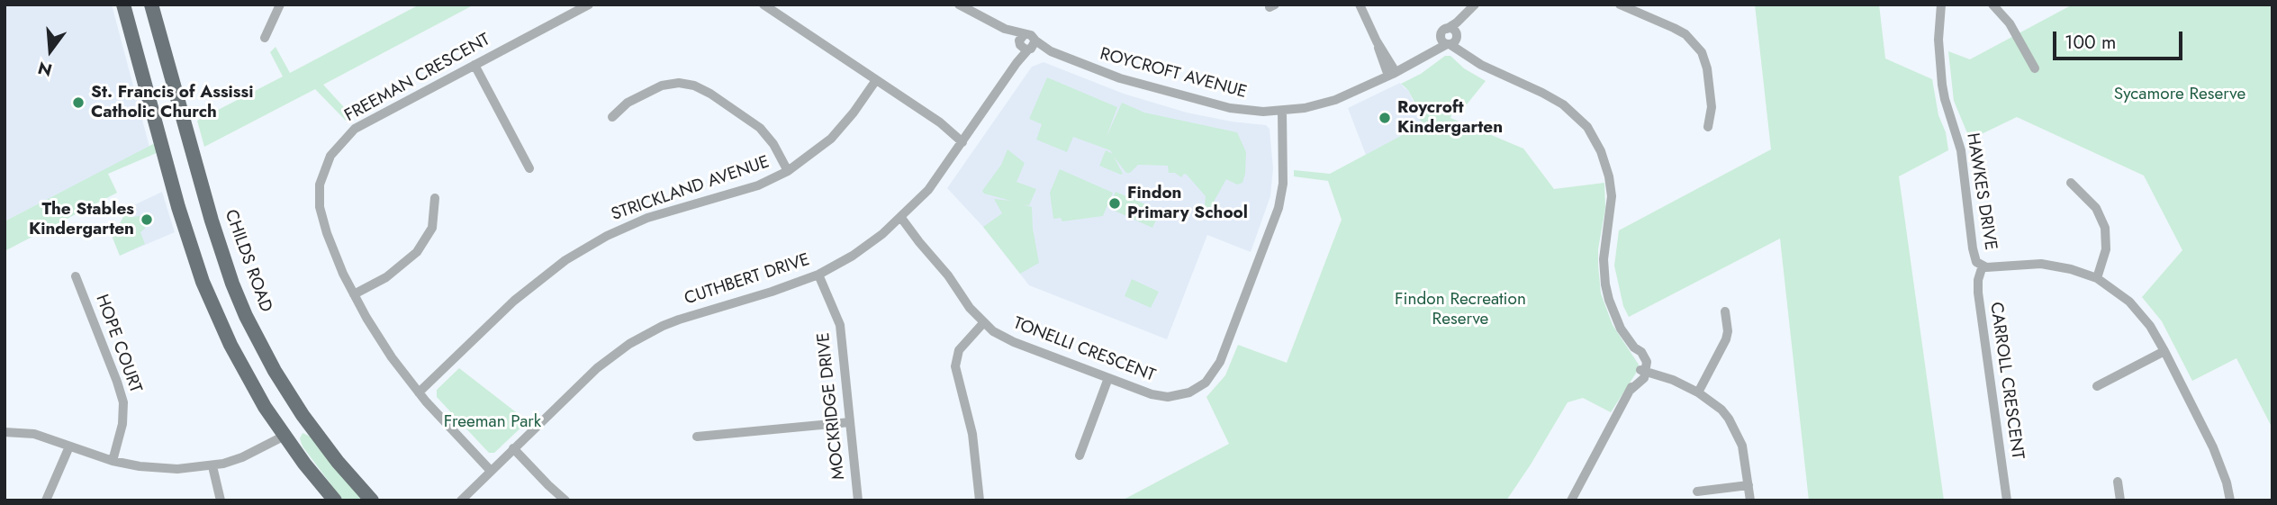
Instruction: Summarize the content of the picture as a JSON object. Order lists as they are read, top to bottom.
{
  "streets": {
    "main road": ["CHILDS ROAD"],
    "street": [
      "ROYCROFT AVENUE",
      "FREEMAN CRESCENT",
      "STRICKLAND AVENUE",
      "HAWKES DRIVE",
      "CUTHBERT DRIVE",
      "HOPE COURT",
      "TONELLI CRESCENT",
      "CARROLL CRESCENT",
      "MOCKRIDGE DRIVE"
    ]
  },
  "crossings": [
    ["ROYCROFT AVENUE", "CUTHBERT DRIVE"],
    ["ROYCROFT AVENUE", "TONELLI CRESCENT"],
    ["FREEMAN CRESCENT", "STRICKLAND AVENUE"],
    ["FREEMAN CRESCENT", "CUTHBERT DRIVE"],
    ["HAWKES DRIVE", "CARROLL CRESCENT"],
    ["CUTHBERT DRIVE", "TONELLI CRESCENT"],
    ["CUTHBERT DRIVE", "MOCKRIDGE DRIVE"]
  ],
  "parks": ["Sycamore Reserve", "Findon Recreation Reserve", "Freeman Park"],
  "places": [
    "St. Francis of Assissi Catholic Church",
    "Roycroft Kindergarten",
    "Findon Primary School",
    "The Stables Kindergarten"
  ],
  "scale_bar": "100 m",
  "north": "bottom"
}
